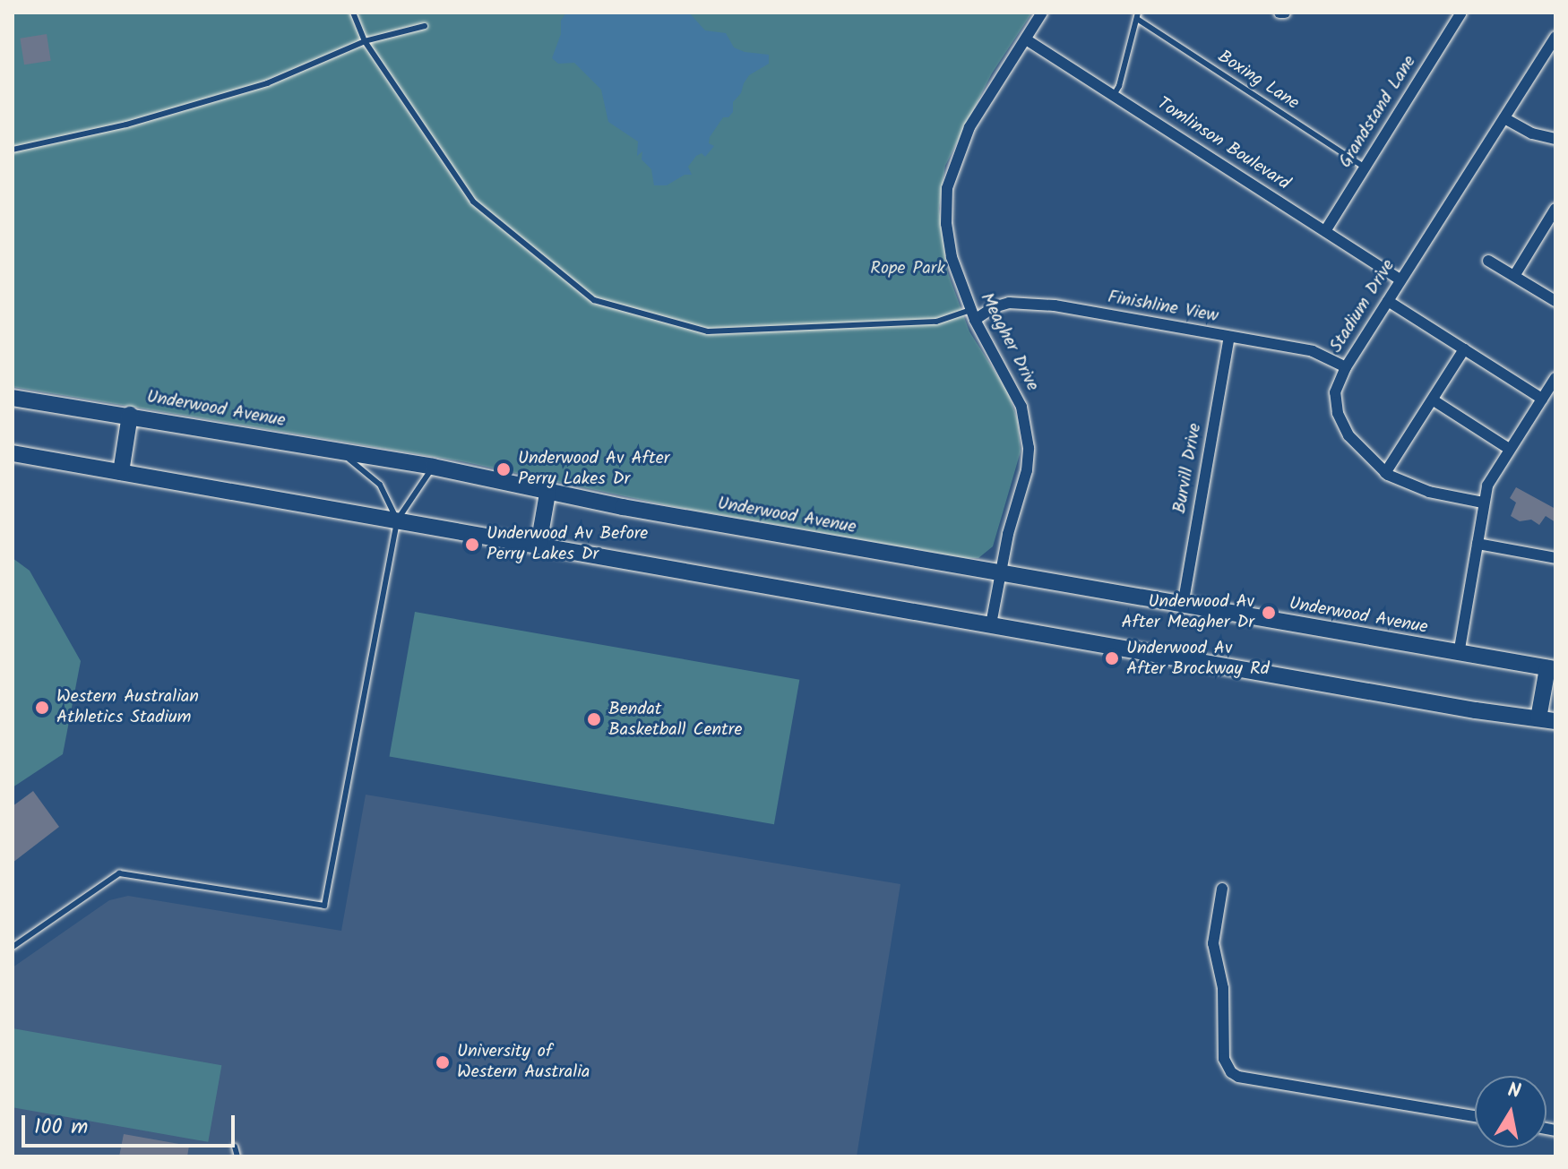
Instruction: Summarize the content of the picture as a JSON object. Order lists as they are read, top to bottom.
{
  "streets": {
    "main road": ["Underwood Avenue"],
    "street": [
      "Grandstand Lane",
      "Tomlinson Boulevard",
      "Stadium Drive",
      "Finishline View",
      "Meagher Drive",
      "Burvill Drive"
    ],
    "lane": ["Boxing Lane"]
  },
  "crossings": [
    ["Boxing Lane", "Grandstand Lane"],
    ["Grandstand Lane", "Tomlinson Boulevard"],
    ["Tomlinson Boulevard", "Stadium Drive"],
    ["Tomlinson Boulevard", "Meagher Drive"],
    ["Stadium Drive", "Finishline View"],
    ["Finishline View", "Meagher Drive"],
    ["Finishline View", "Burvill Drive"],
    ["Meagher Drive", "Underwood Avenue"],
    ["Underwood Avenue", "Burvill Drive"]
  ],
  "parks": ["Rope Park"],
  "places": [
    "Underwood Av After Perry Lakes Dr",
    "Underwood Av Before Perry Lakes Dr",
    "Underwood Av After Meagher Dr",
    "Underwood Av After Brockway Rd",
    "Western Australian Athletics Stadium",
    "Bendat Basketball Centre",
    "University of Western Australia"
  ],
  "scale_bar": "100 m",
  "north": "top"
}
